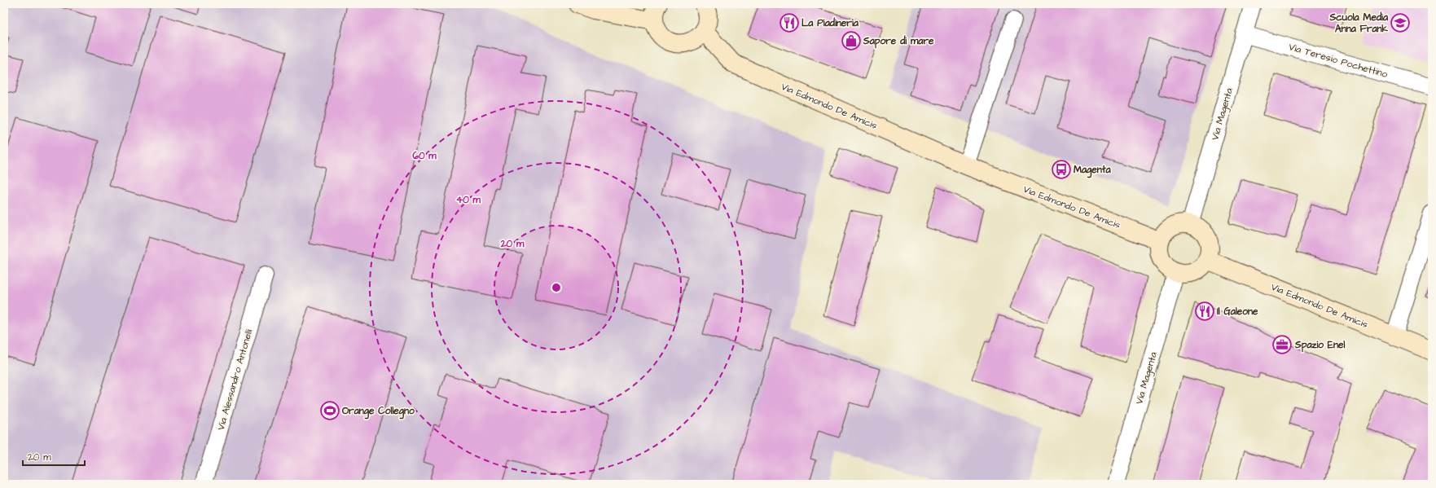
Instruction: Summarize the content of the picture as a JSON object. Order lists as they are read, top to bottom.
{
  "streets": {
    "street": [
      "Via Teresio Pochettino",
      "Via Edmondo De Amicis",
      "Via Magenta",
      "Via Alessandro Antonelli"
    ]
  },
  "crossings": [
    ["Via Teresio Pochettino", "Via Magenta"],
    ["Via Edmondo De Amicis", "Via Magenta"]
  ],
  "places": {
    "restaurant": ["La Piadineria", "Il Galeone"],
    "school or university": ["Scuola Media Anna Frank"],
    "shop": ["Sapore di mare"],
    "bus stop": ["Magenta"],
    "office": ["Spazio Enel"],
    "sports": ["Orange Collegno"]
  },
  "scale_bar": "20 m",
  "rings": ["60 m", "40 m", "20 m"]
}
